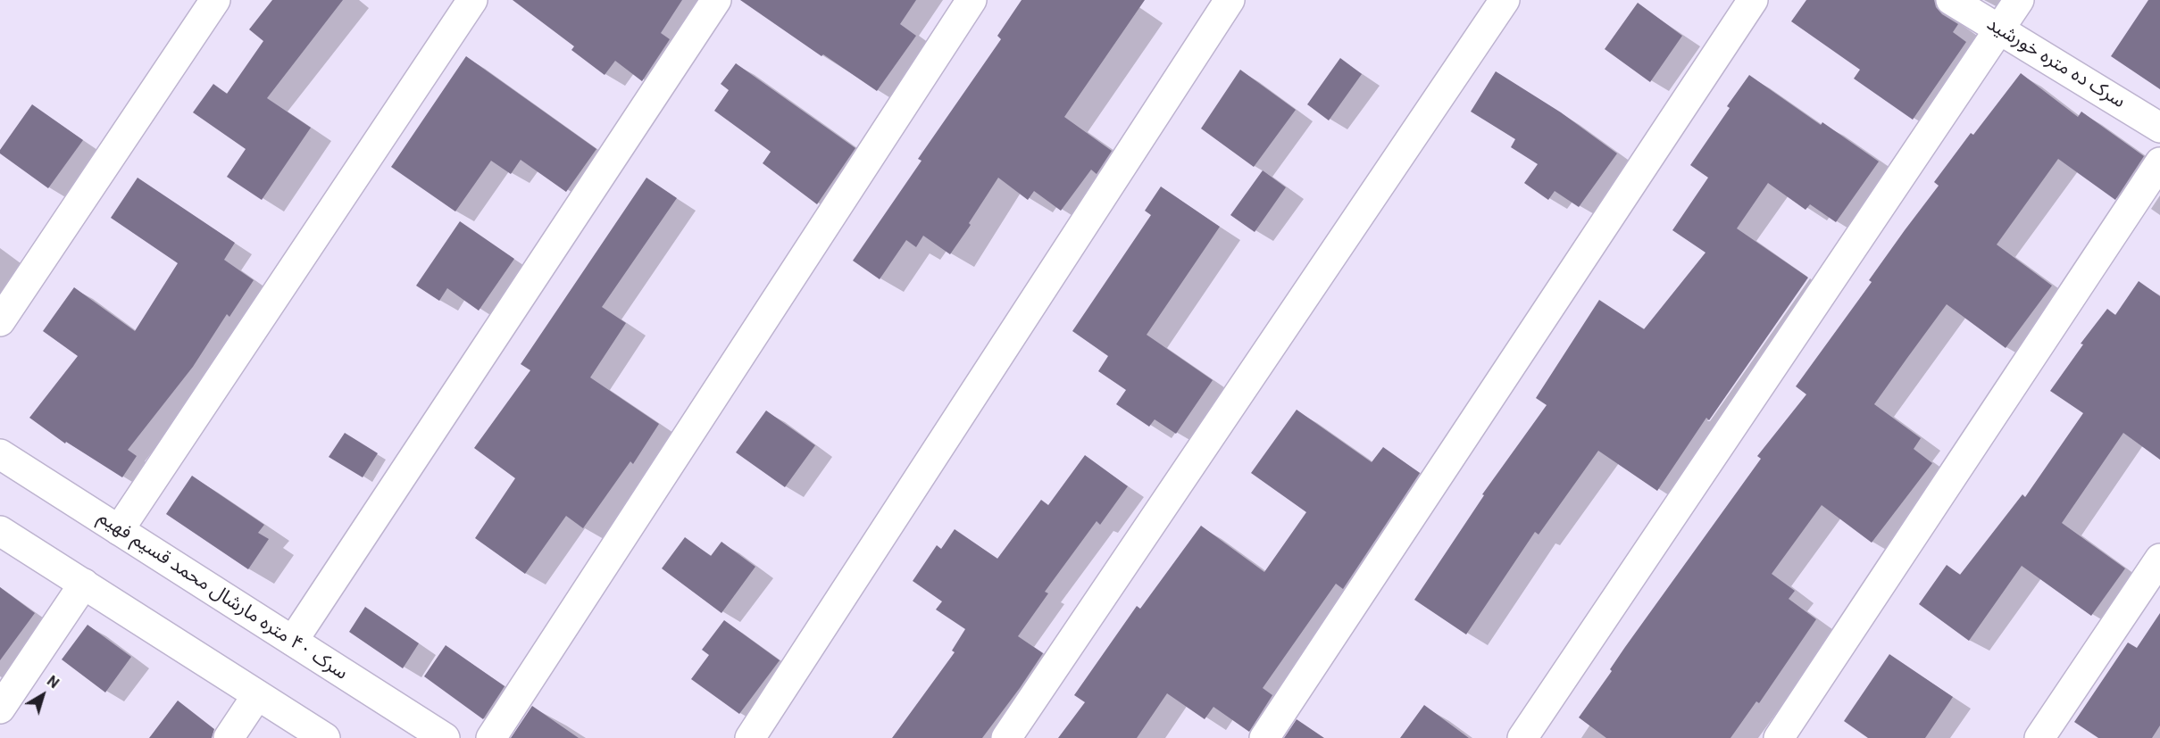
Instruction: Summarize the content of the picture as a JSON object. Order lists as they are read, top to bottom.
{
  "streets": {
    "street": ["سرک ده متره خورشید", "سرک ۴۰ متره مارشال محمد قسیم فهیم"]
  },
  "north": "top right"
}
